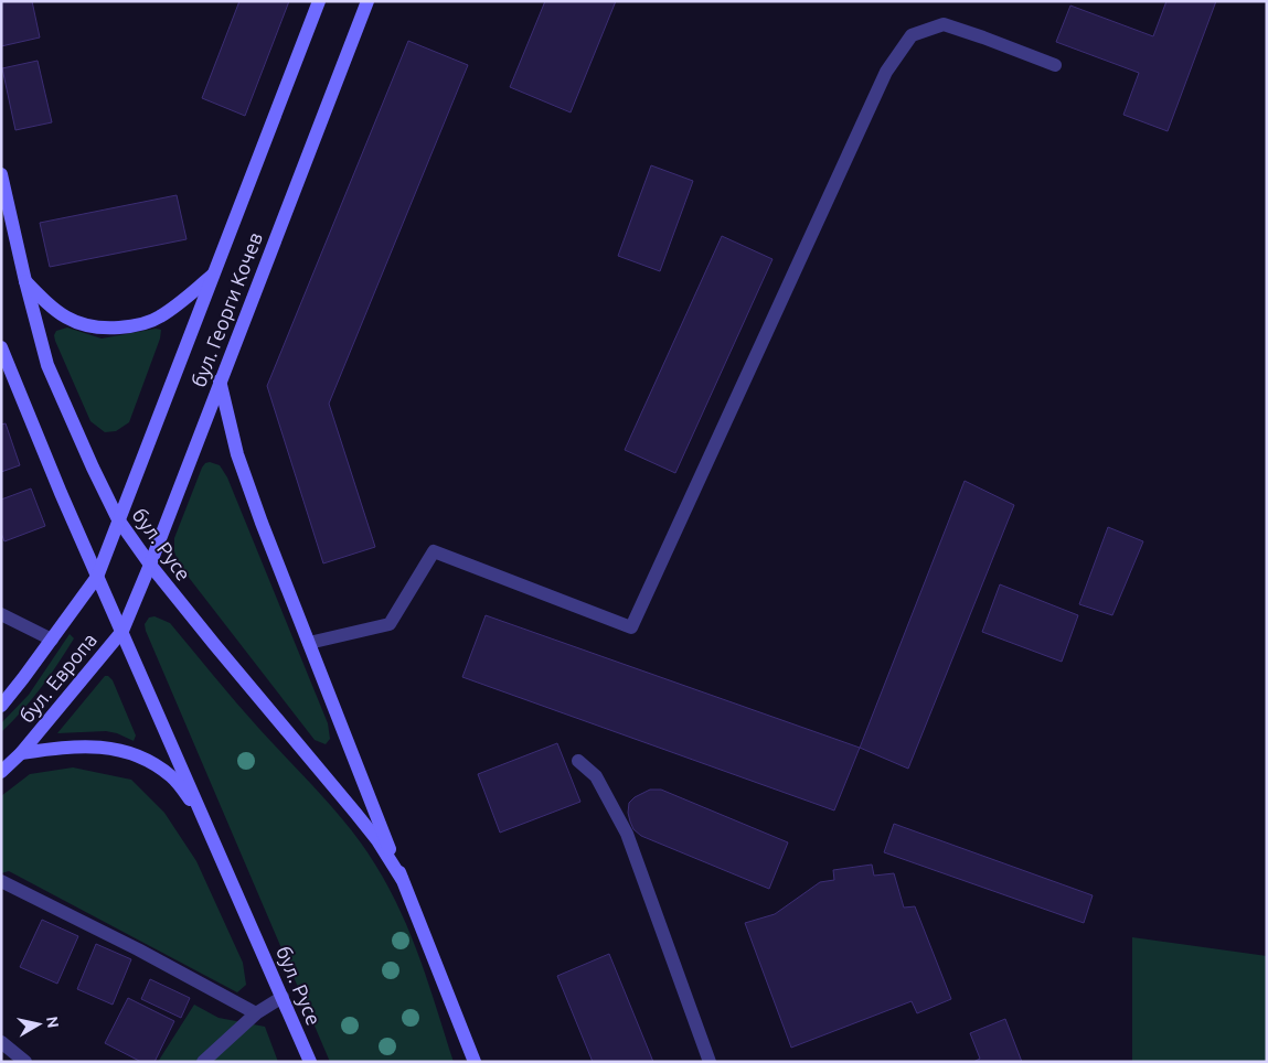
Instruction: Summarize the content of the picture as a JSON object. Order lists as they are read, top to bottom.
{
  "streets": {
    "main road": ["бул. Георги Кочев", "бул. Русе", "бул. Европа"]
  },
  "crossings": [
    ["бул. Георги Кочев", "бул. Русе"],
    ["бул. Георги Кочев", "бул. Европа"],
    ["бул. Русе", "бул. Европа"]
  ],
  "north": "right"
}
